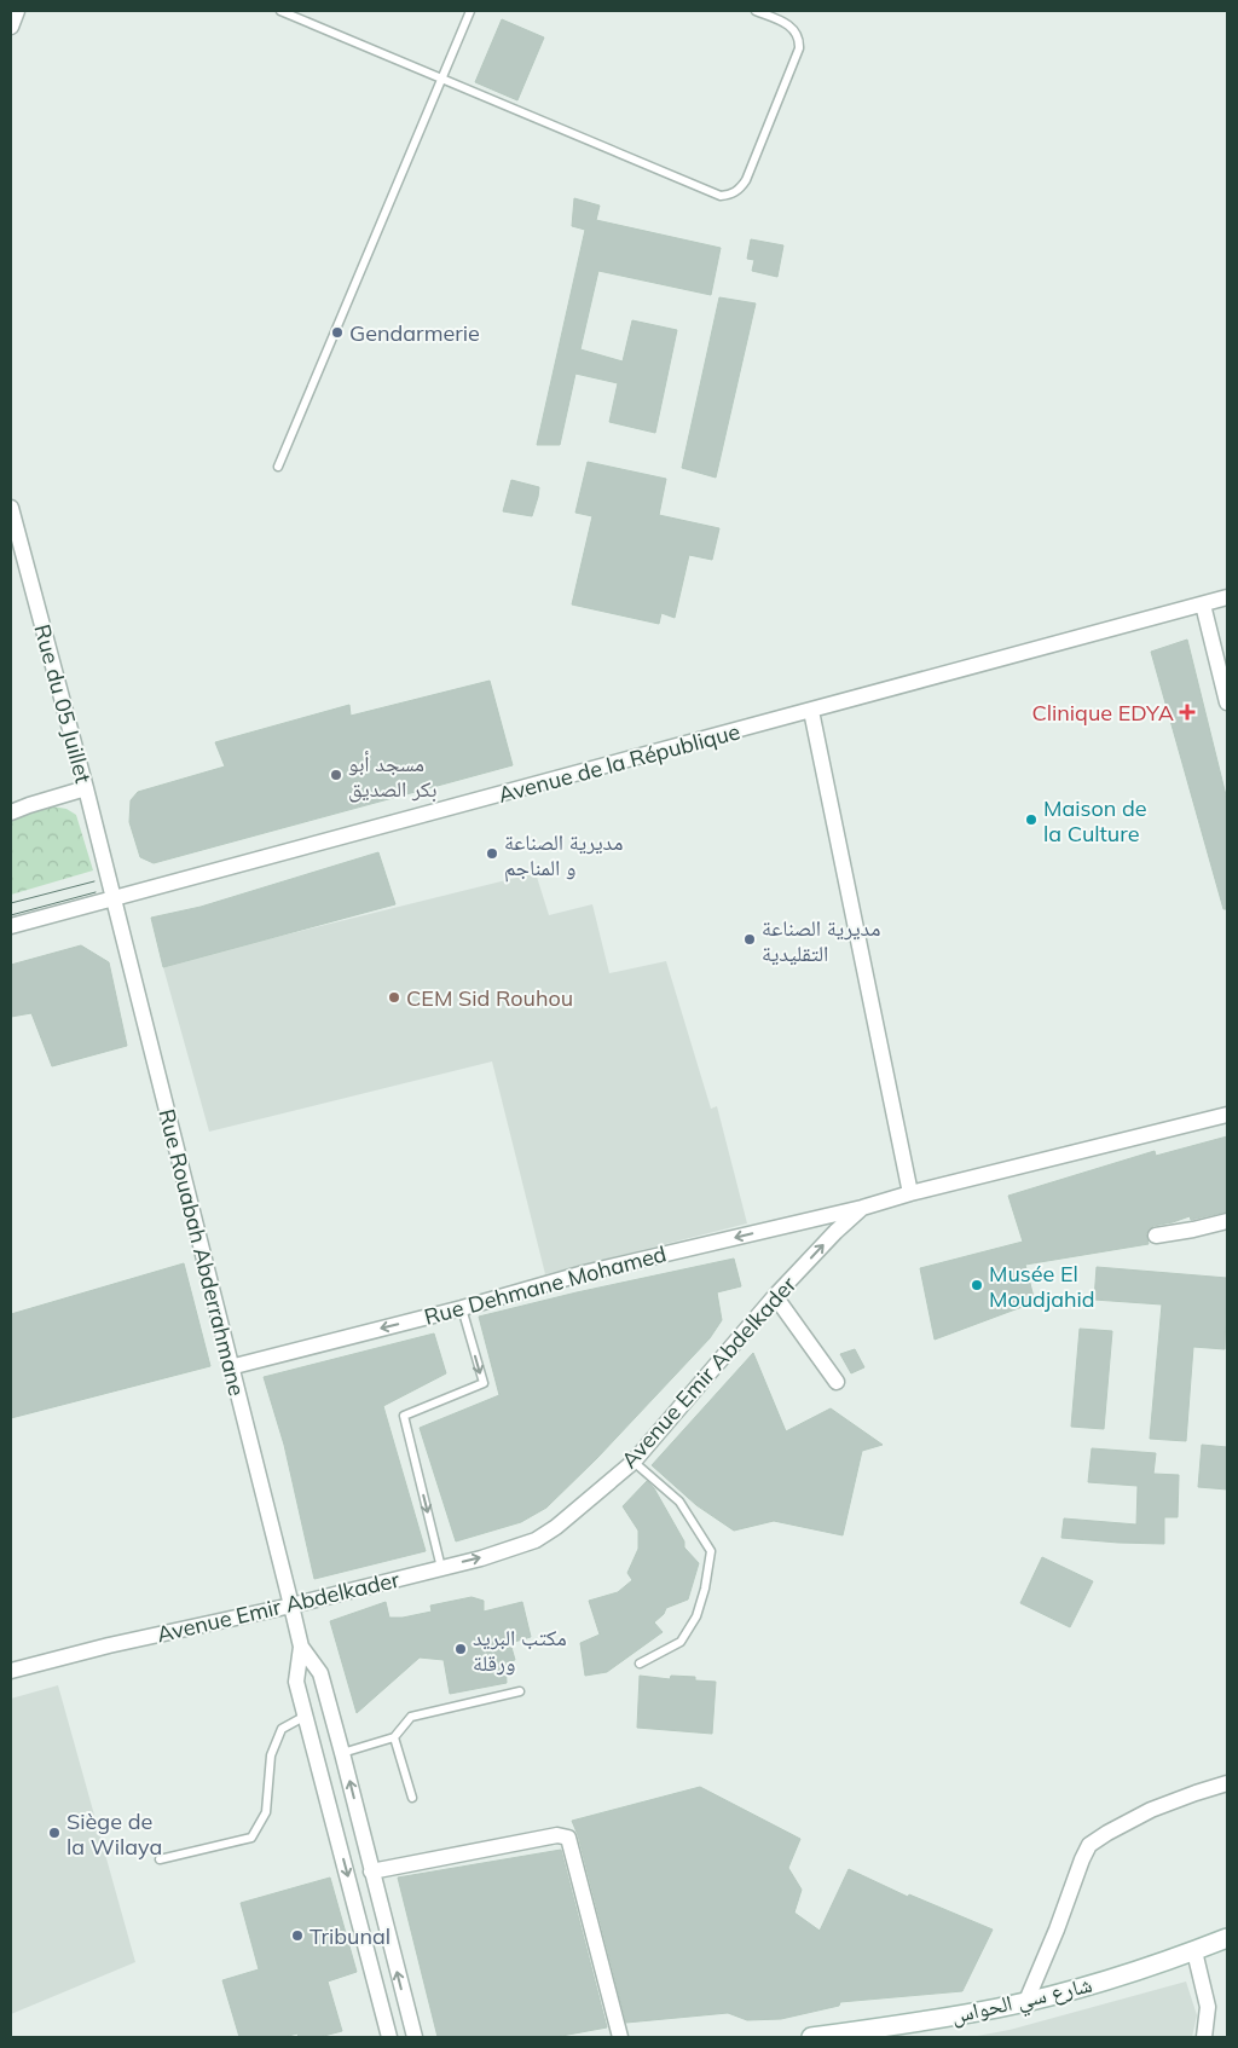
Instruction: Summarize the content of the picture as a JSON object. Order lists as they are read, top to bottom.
{
  "streets": {
    "street": [
      "Rue du 05 Juillet",
      "Avenue de la République",
      "Rue Rouabah Abderrahmane",
      "Rue Dehmane Mohamed",
      "Avenue Emir Abdelkader",
      "شارع سي الحواس"
    ]
  },
  "crossings": [
    ["Rue du 05 Juillet", "Avenue de la République"],
    ["Rue du 05 Juillet", "Rue Rouabah Abderrahmane"],
    ["Avenue de la République", "Rue Rouabah Abderrahmane"],
    ["Rue Rouabah Abderrahmane", "Rue Dehmane Mohamed"],
    ["Rue Rouabah Abderrahmane", "Avenue Emir Abdelkader"],
    ["Rue Dehmane Mohamed", "Avenue Emir Abdelkader"]
  ],
  "one_way": ["Rue Dehmane Mohamed"],
  "places": {
    "other": [
      "Gendarmerie",
      "مسجد أبو بكر الصديق",
      "Maison de la Culture",
      "مديرية الصناعة و المناجم",
      "مديرية الصناعة التقليدية",
      "CEM Sid Rouhou",
      "Musée El Moudjahid",
      "مكتب البريد ورقلة",
      "Siège de la Wilaya",
      "Tribunal"
    ],
    "health": ["Clinique EDYA"]
  }
}
